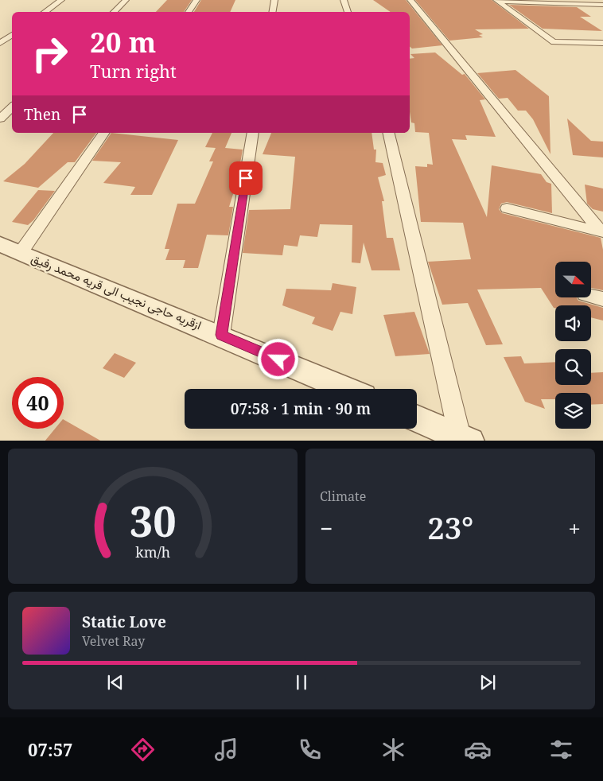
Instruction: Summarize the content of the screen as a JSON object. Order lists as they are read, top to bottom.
{
  "streets": {
    "street": ["ازقریه حاجی نجیب الی قریه محمد رفیق"]
  },
  "north": "right",
  "page": {
    "turn": ["20 m", "Turn right"],
    "then": "Then",
    "limit": "40",
    "trip": "07:58 · 1 min · 90 m",
    "tile": "Climate",
    "heat": ["−", "23°", "+"],
    "song": ["Static Love", "Velvet Ray"],
    "tabs": "07:57",
    "gauge": ["30", "km/h"]
  }
}
